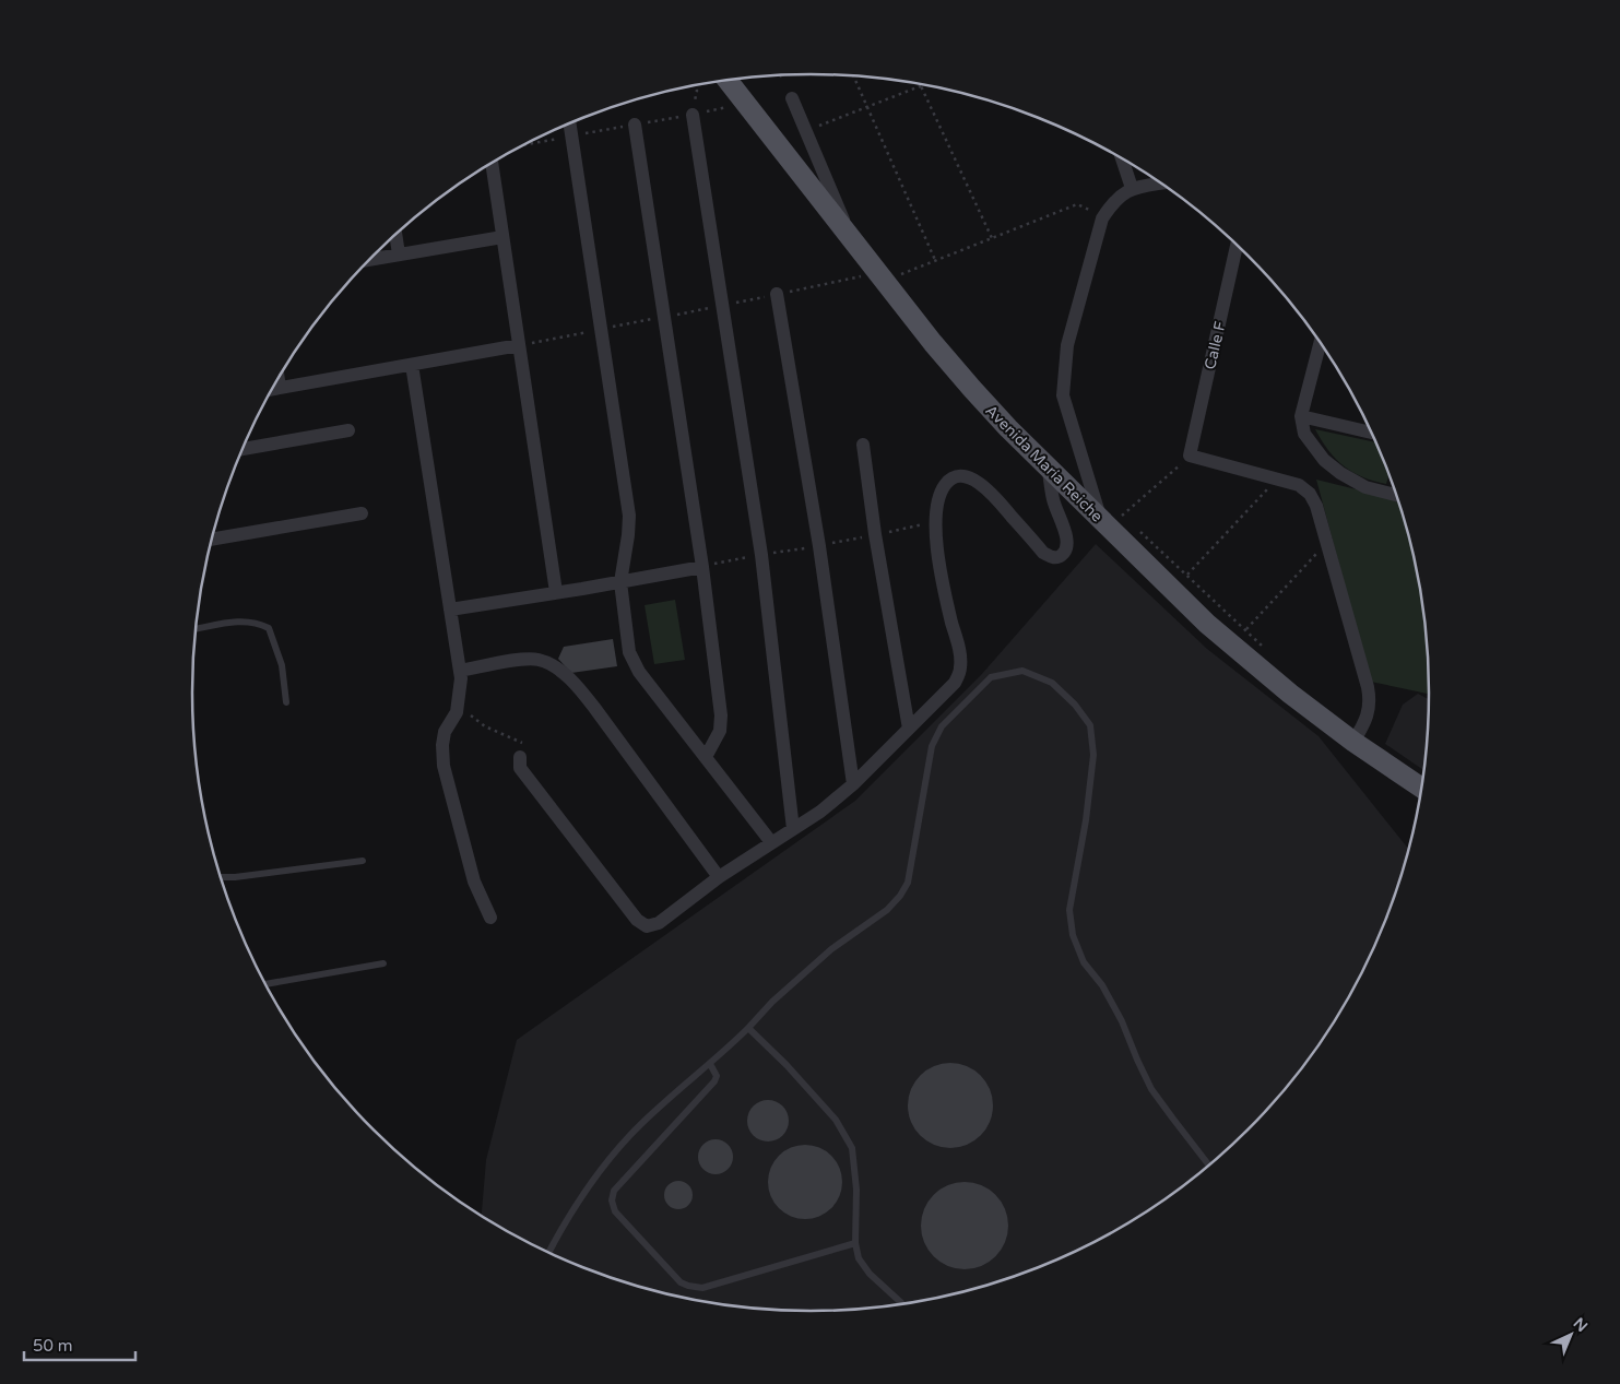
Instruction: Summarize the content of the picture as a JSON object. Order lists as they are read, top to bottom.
{
  "streets": {
    "main road": ["Avenida María Reiche"],
    "street": ["Calle F"]
  },
  "scale_bar": "50 m",
  "north": "top right"
}
